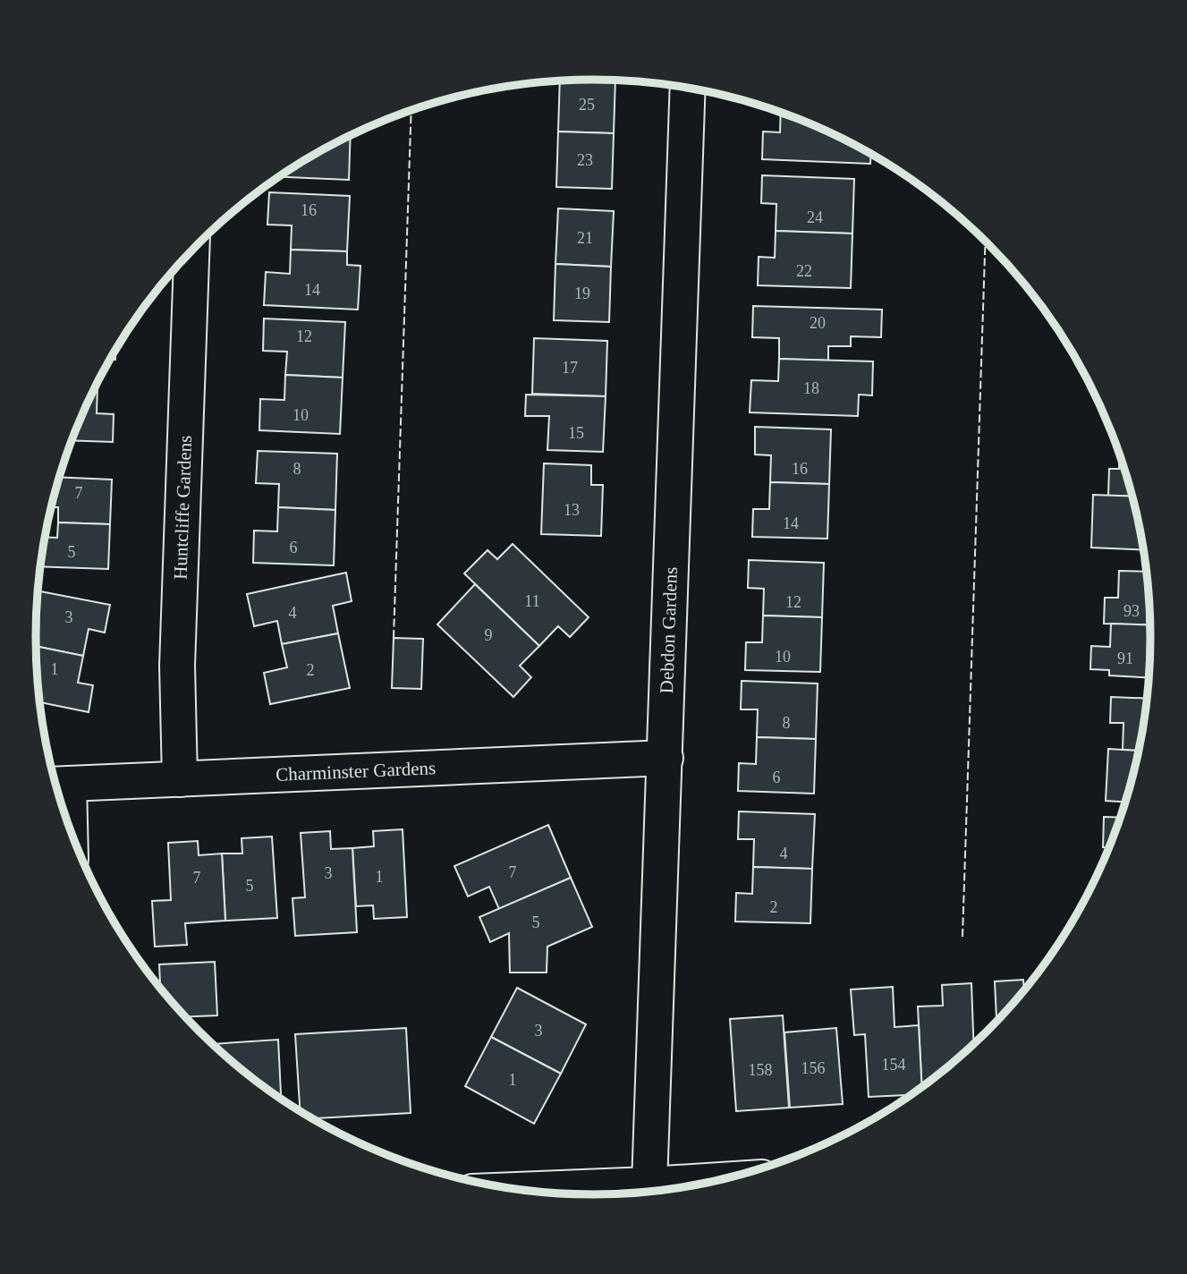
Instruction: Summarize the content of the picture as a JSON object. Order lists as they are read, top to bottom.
{
  "streets": {
    "street": ["Huntcliffe Gardens", "Debdon Gardens", "Charminster Gardens"]
  },
  "crossings": [
    ["Huntcliffe Gardens", "Charminster Gardens"],
    ["Debdon Gardens", "Charminster Gardens"]
  ],
  "house_numbers": [
    "25",
    "23",
    "16",
    "24",
    "21",
    "22",
    "14",
    "19",
    "20",
    "12",
    "17",
    "18",
    "10",
    "15",
    "8",
    "16",
    "7",
    "13",
    "14",
    "6",
    "5",
    "11",
    "12",
    "93",
    "4",
    "3",
    "9",
    "10",
    "91",
    "1",
    "2",
    "8",
    "6",
    "4",
    "7",
    "3",
    "1",
    "7",
    "5",
    "2",
    "5",
    "3",
    "154",
    "156",
    "158",
    "1"
  ]
}
